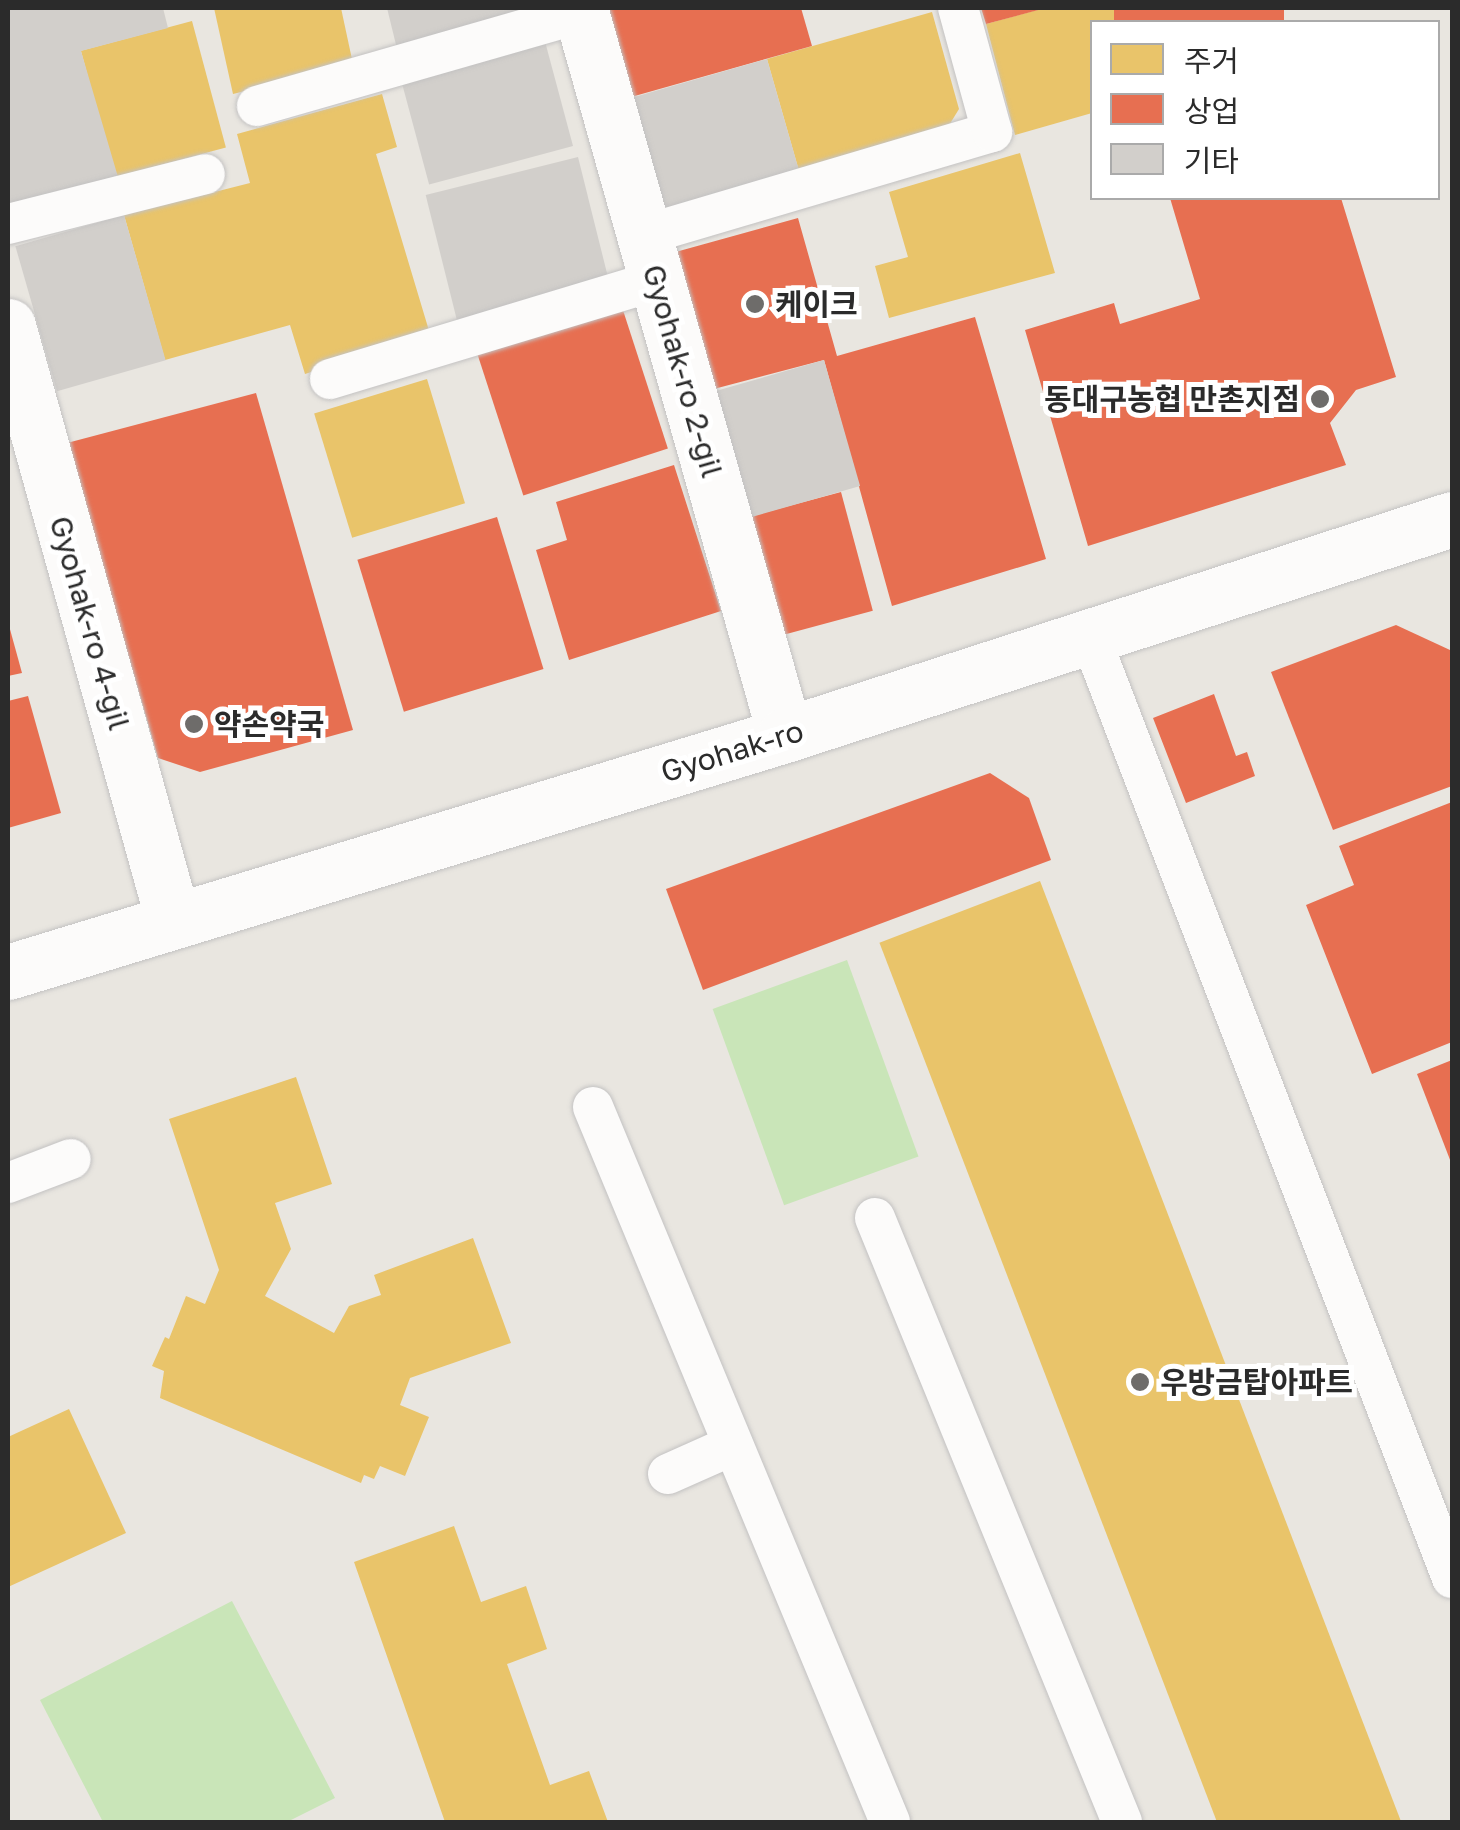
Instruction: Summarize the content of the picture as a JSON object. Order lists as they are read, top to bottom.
{
  "streets": {
    "street": ["Gyohak-ro 2-gil", "Gyohak-ro 4-gil", "Gyohak-ro"]
  },
  "crossings": [
    ["Gyohak-ro 2-gil", "Gyohak-ro"],
    ["Gyohak-ro 4-gil", "Gyohak-ro"]
  ],
  "places": [
    "케이크",
    "동대구농협 만촌지점",
    "약손약국",
    "우방금탑아파트"
  ],
  "legend": ["주거", "상업", "기타"]
}
